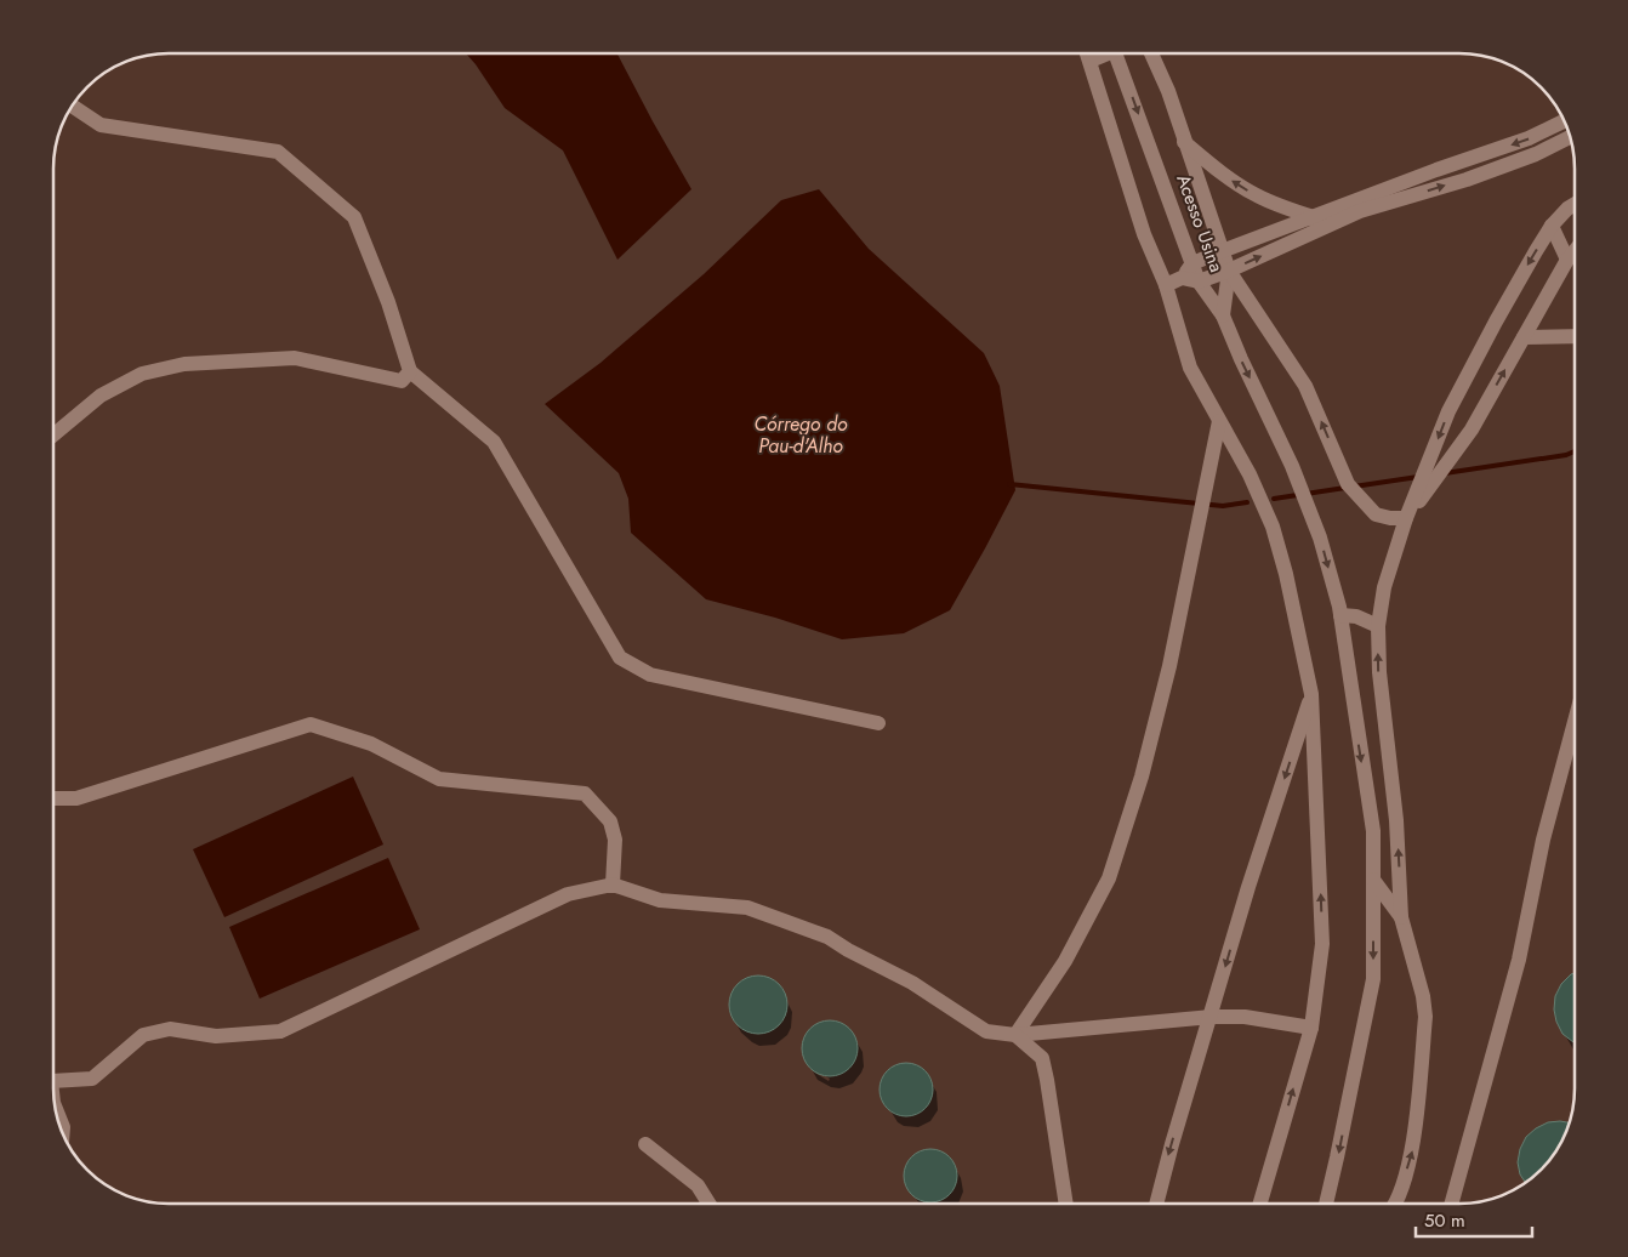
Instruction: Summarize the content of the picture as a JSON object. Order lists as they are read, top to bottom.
{
  "streets": {
    "street": ["Acesso Usina"]
  },
  "water": ["Córrego do Pau-d'Alho"],
  "scale_bar": "50 m"
}
